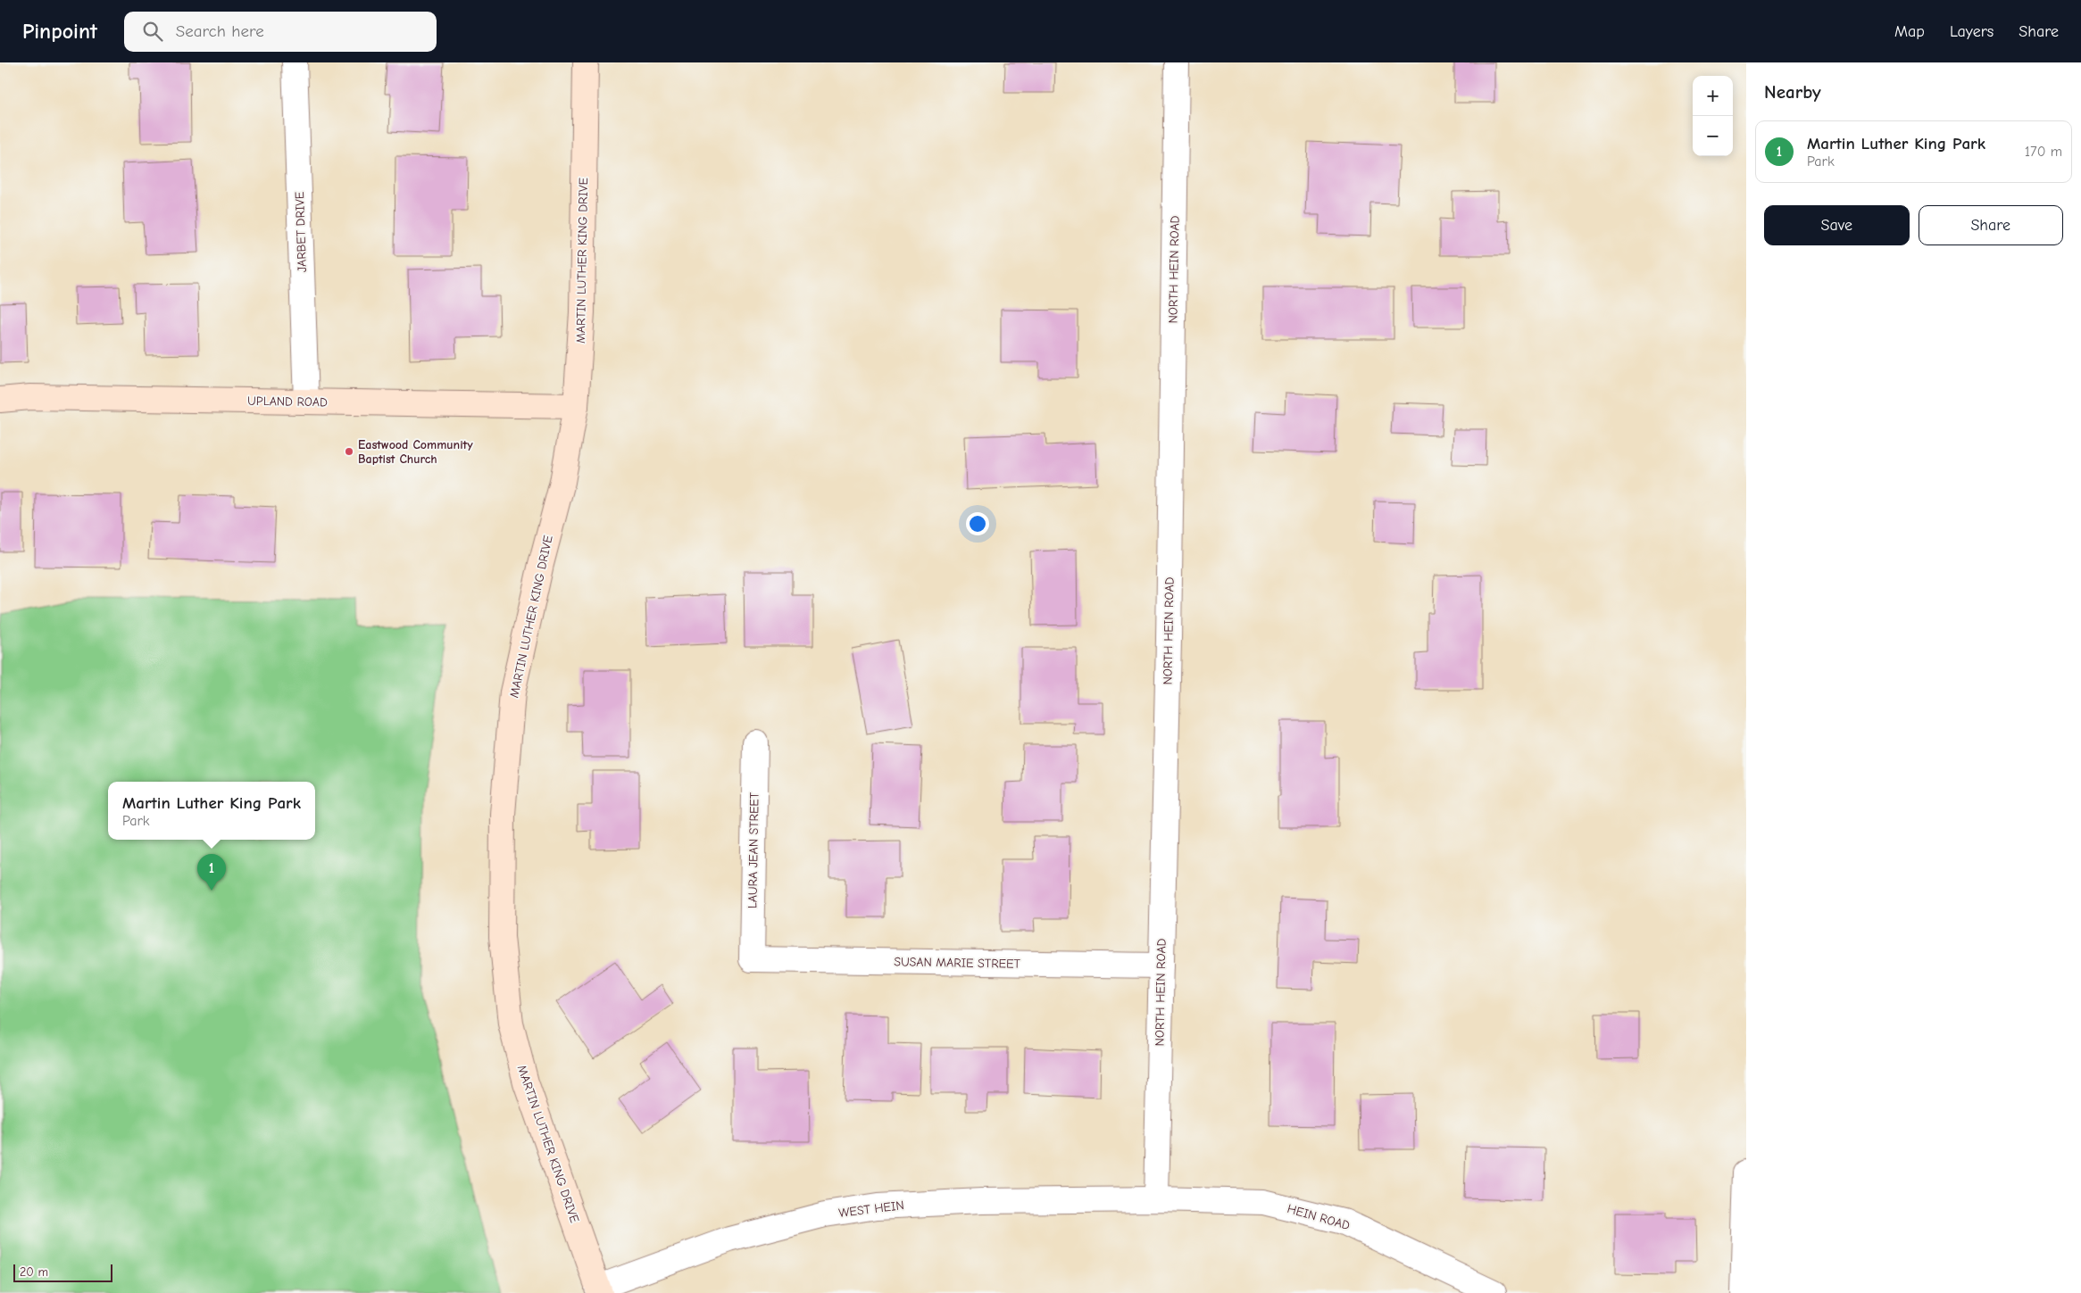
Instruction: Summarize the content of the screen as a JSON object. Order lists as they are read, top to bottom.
{
  "streets": {
    "main road": ["MARTIN LUTHER KING DRIVE", "UPLAND ROAD"],
    "street": [
      "JARBET DRIVE",
      "NORTH HEIN ROAD",
      "LAURA JEAN STREET",
      "SUSAN MARIE STREET",
      "WEST HEIN",
      "HEIN ROAD"
    ]
  },
  "crossings": [
    ["JARBET DRIVE", "UPLAND ROAD"],
    ["MARTIN LUTHER KING DRIVE", "UPLAND ROAD"],
    ["MARTIN LUTHER KING DRIVE", "WEST HEIN"],
    ["NORTH HEIN ROAD", "SUSAN MARIE STREET"],
    ["NORTH HEIN ROAD", "WEST HEIN"],
    ["NORTH HEIN ROAD", "HEIN ROAD"],
    ["LAURA JEAN STREET", "SUSAN MARIE STREET"],
    ["WEST HEIN", "HEIN ROAD"]
  ],
  "places": ["Eastwood Community Baptist Church"],
  "scale_bar": "20 m",
  "page": {
    "header": "Pinpoint",
    "search": "Search here",
    "nav": ["Map", "Layers", "Share"],
    "heading": "Nearby",
    "map_buttons": ["+", "−"],
    "list": [
      {
        "mark": "1",
        "name": "Martin Luther King Park",
        "note": "Park",
        "value": "170 m"
      }
    ],
    "buttons": ["Save", "Share"],
    "popup": ["Martin Luther King Park", "Park"],
    "pins": "1",
    "scale": "20 m"
  }
}
